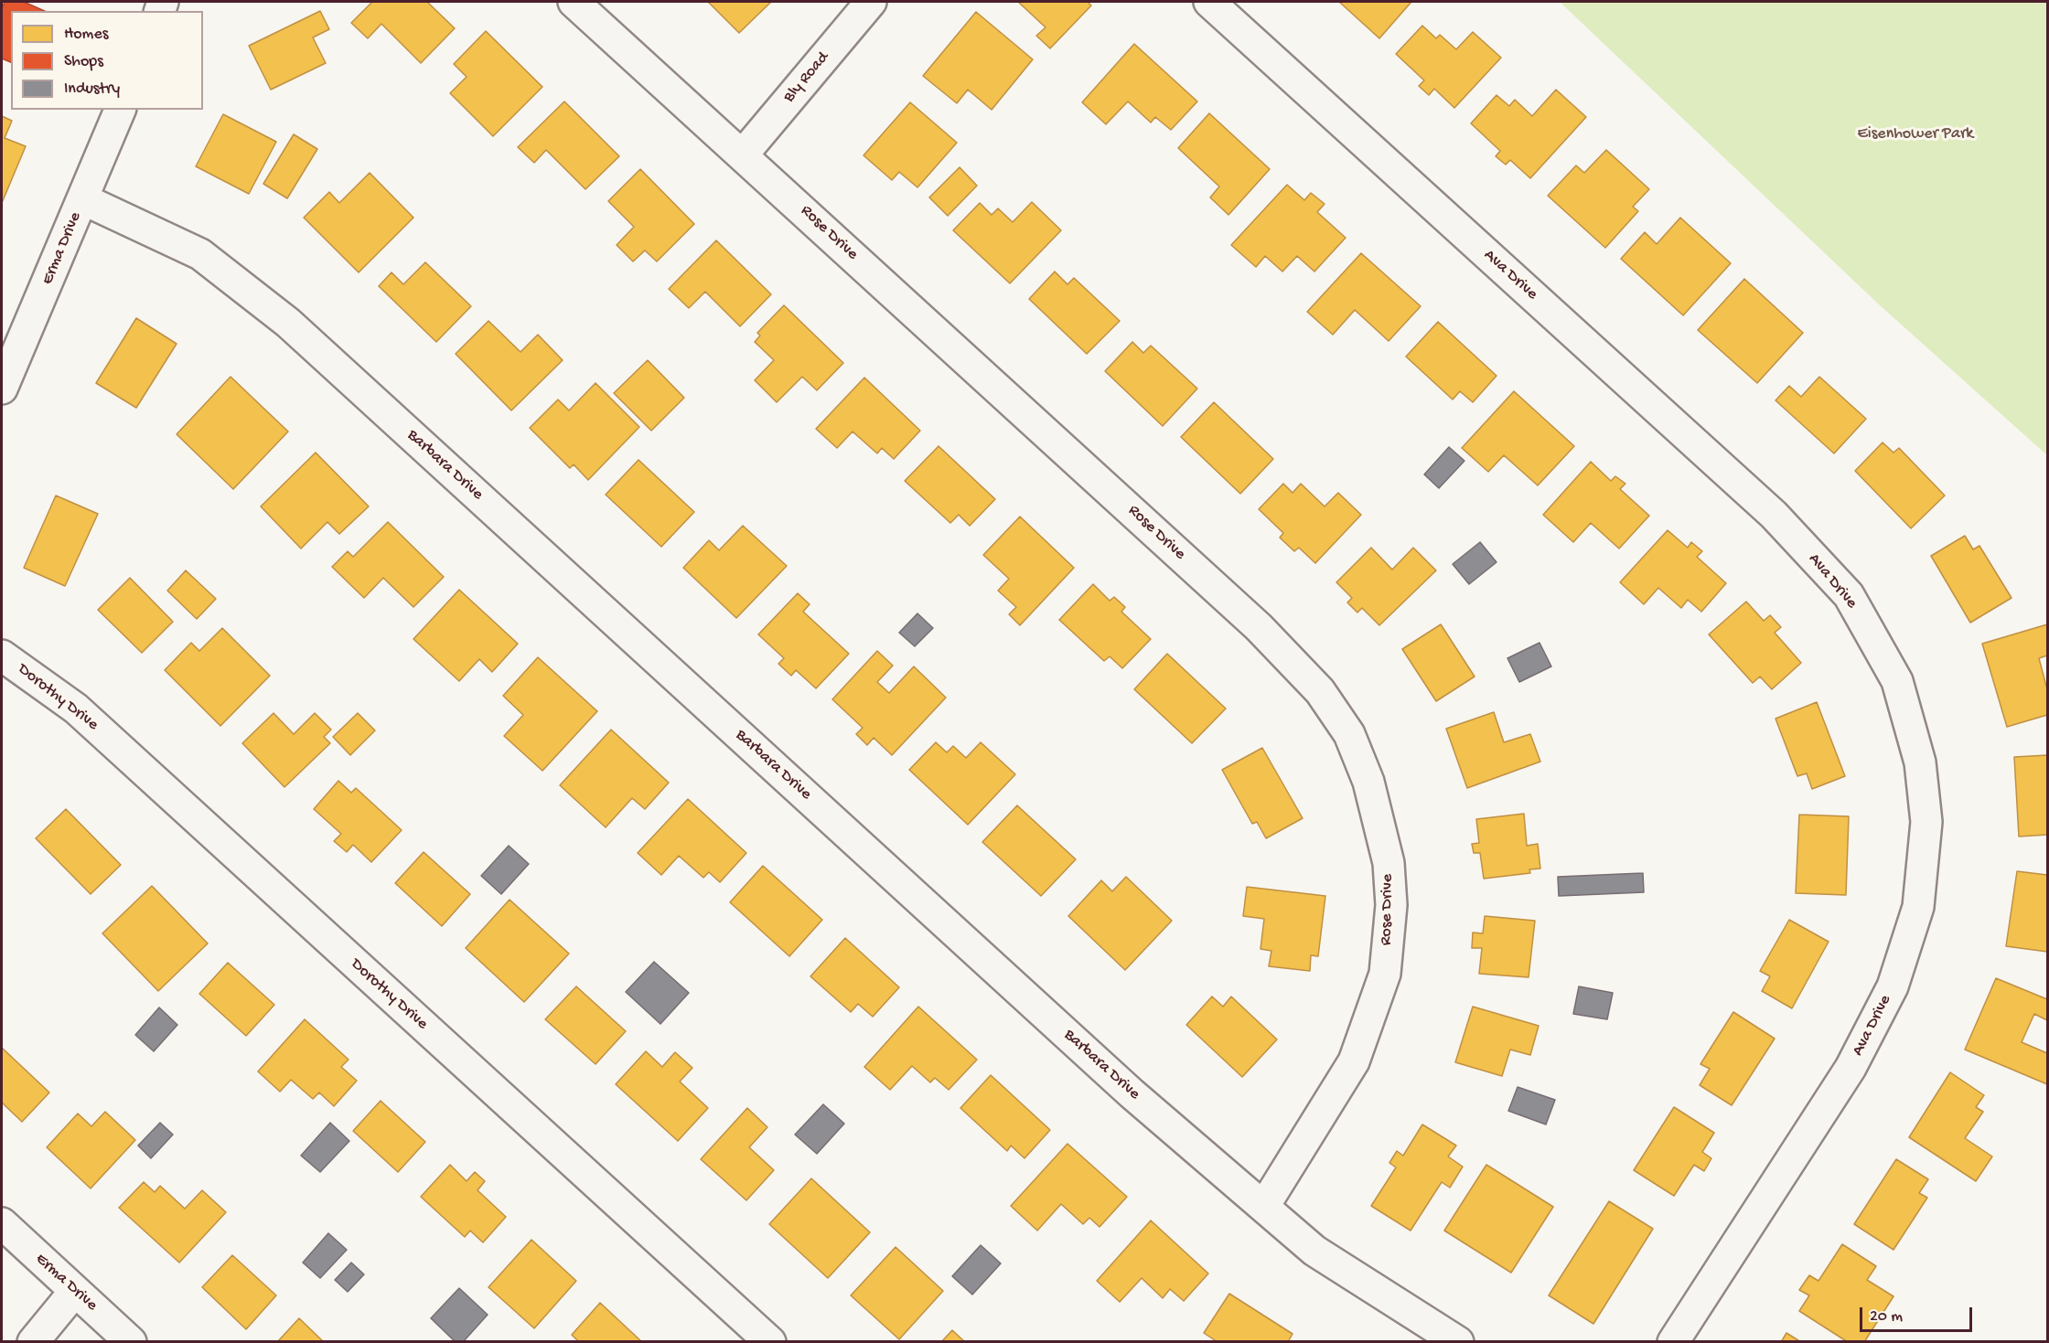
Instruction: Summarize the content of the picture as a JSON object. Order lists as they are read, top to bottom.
{
  "streets": {
    "street": [
      "Bly Road",
      "Rose Drive",
      "Erma Drive",
      "Ava Drive",
      "Barbara Drive",
      "Dorothy Drive"
    ]
  },
  "crossings": [
    ["Bly Road", "Rose Drive"],
    ["Rose Drive", "Barbara Drive"],
    ["Erma Drive", "Barbara Drive"]
  ],
  "parks": ["Eisenhower Park"],
  "legend": ["Homes", "Shops", "Industry"],
  "scale_bar": "20 m"
}
